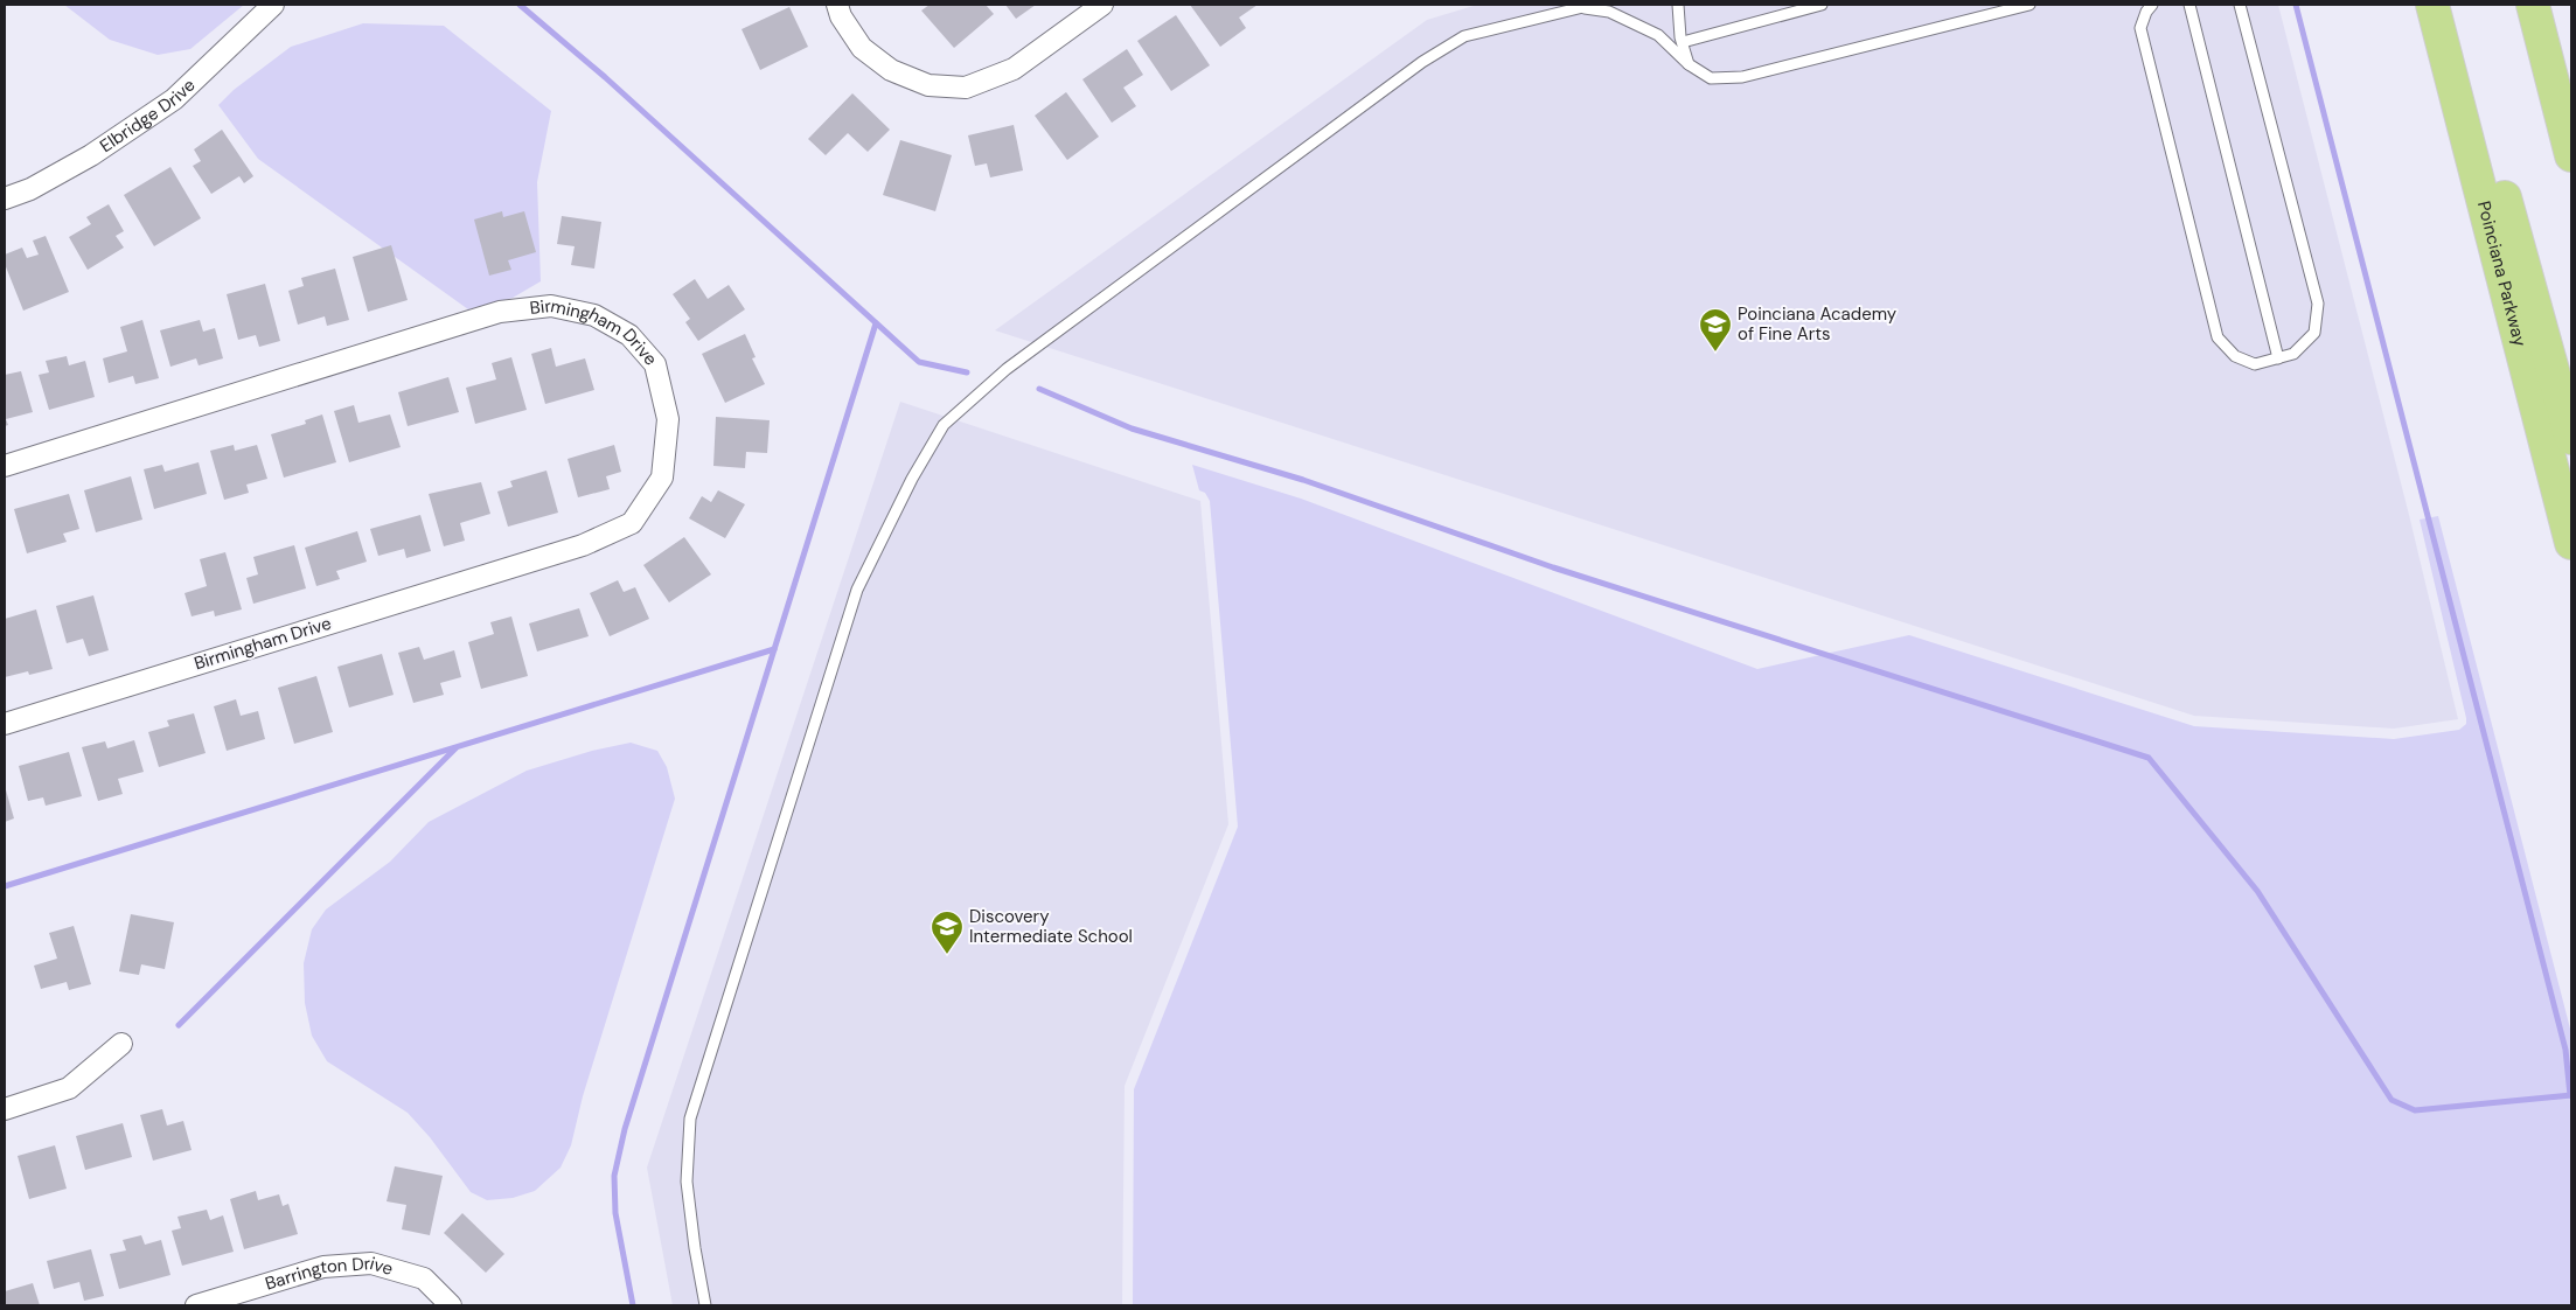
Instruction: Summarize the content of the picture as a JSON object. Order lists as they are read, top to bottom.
{
  "streets": {
    "highway": ["Poinciana Parkway"],
    "street": ["Elbridge Drive", "Birmingham Drive", "Barrington Drive"]
  },
  "places": {
    "school or university": ["Poinciana Academy of Fine Arts", "Discovery Intermediate School"]
  }
}
